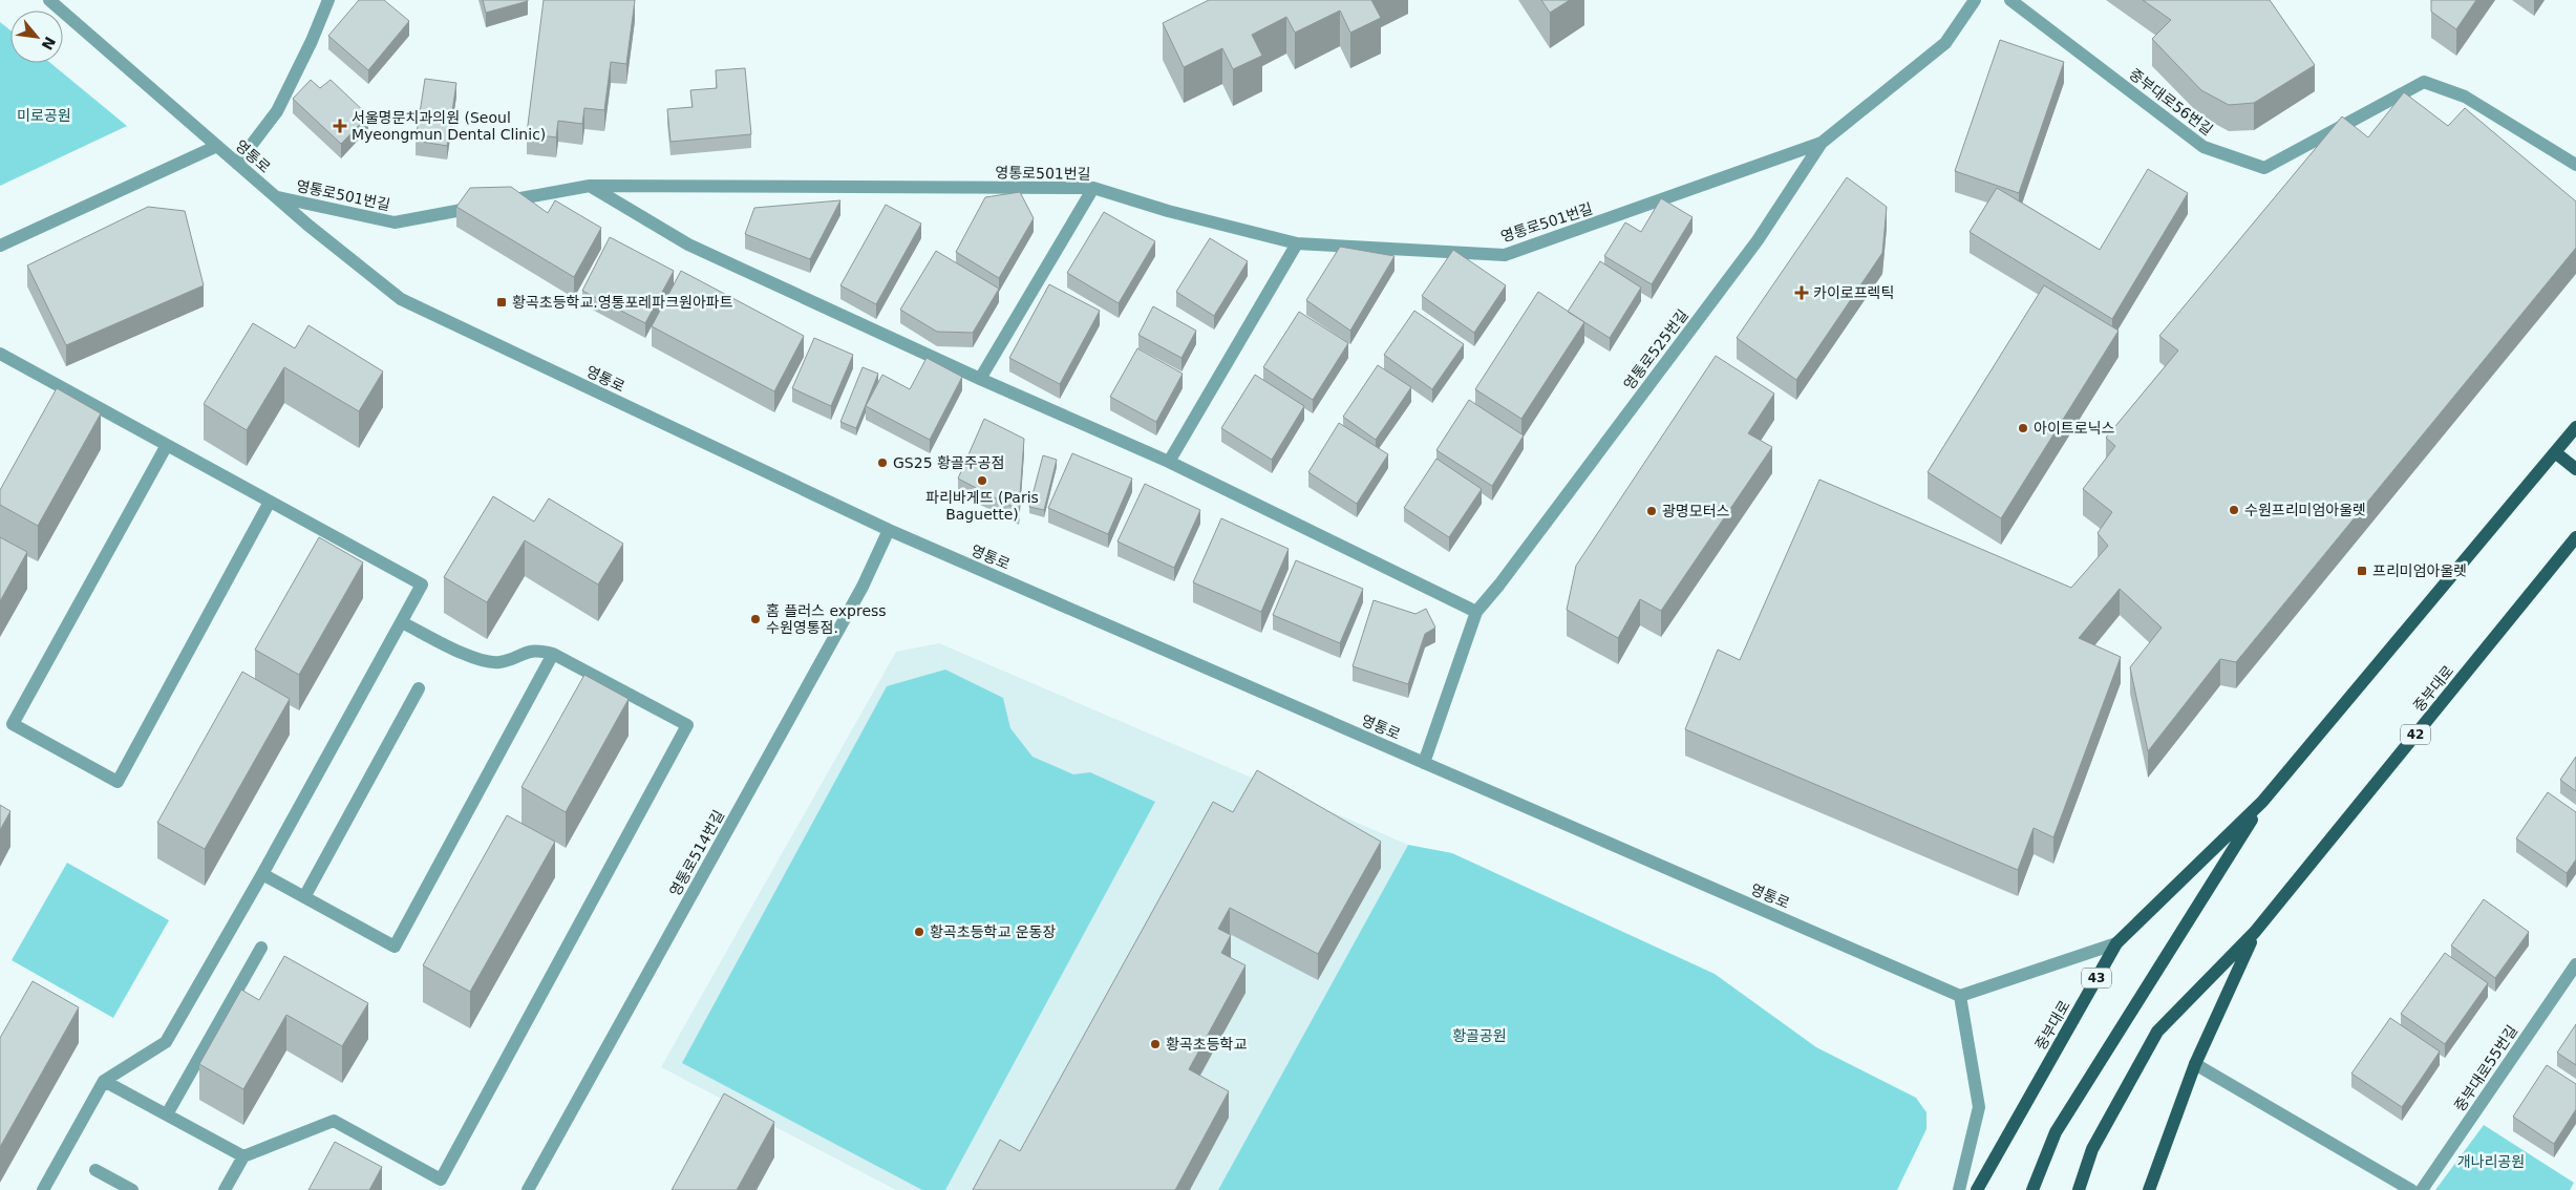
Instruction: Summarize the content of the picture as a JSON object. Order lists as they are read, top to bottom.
{
  "streets": {
    "main road": ["중부대로", "42", "43"],
    "street": [
      "중부대로56번길",
      "영통로",
      "영통로501번길",
      "영통로525번길",
      "영통로514번길",
      "중부대로55번길"
    ]
  },
  "crossings": [
    ["영통로", "영통로501번길"],
    ["영통로", "영통로525번길"],
    ["영통로", "영통로514번길"],
    ["영통로501번길", "영통로525번길"]
  ],
  "parks": ["미로공원", "황골공원", "개나리공원"],
  "places": {
    "health": ["서울명문치과의원 (Seoul Myeongmun Dental Clinic)", "카이로프렉틱"],
    "transit": ["황곡초등학교.영통포레파크원아파트", "프리미엄아울렛"],
    "other": [
      "아이트로닉스",
      "GS25 황골주공점",
      "파리바게뜨 (Paris Baguette)",
      "수원프리미엄아울렛",
      "광명모터스",
      "홈 플러스 express 수원영통점.",
      "황곡초등학교 운동장",
      "황곡초등학교"
    ]
  },
  "north": "bottom right"
}
